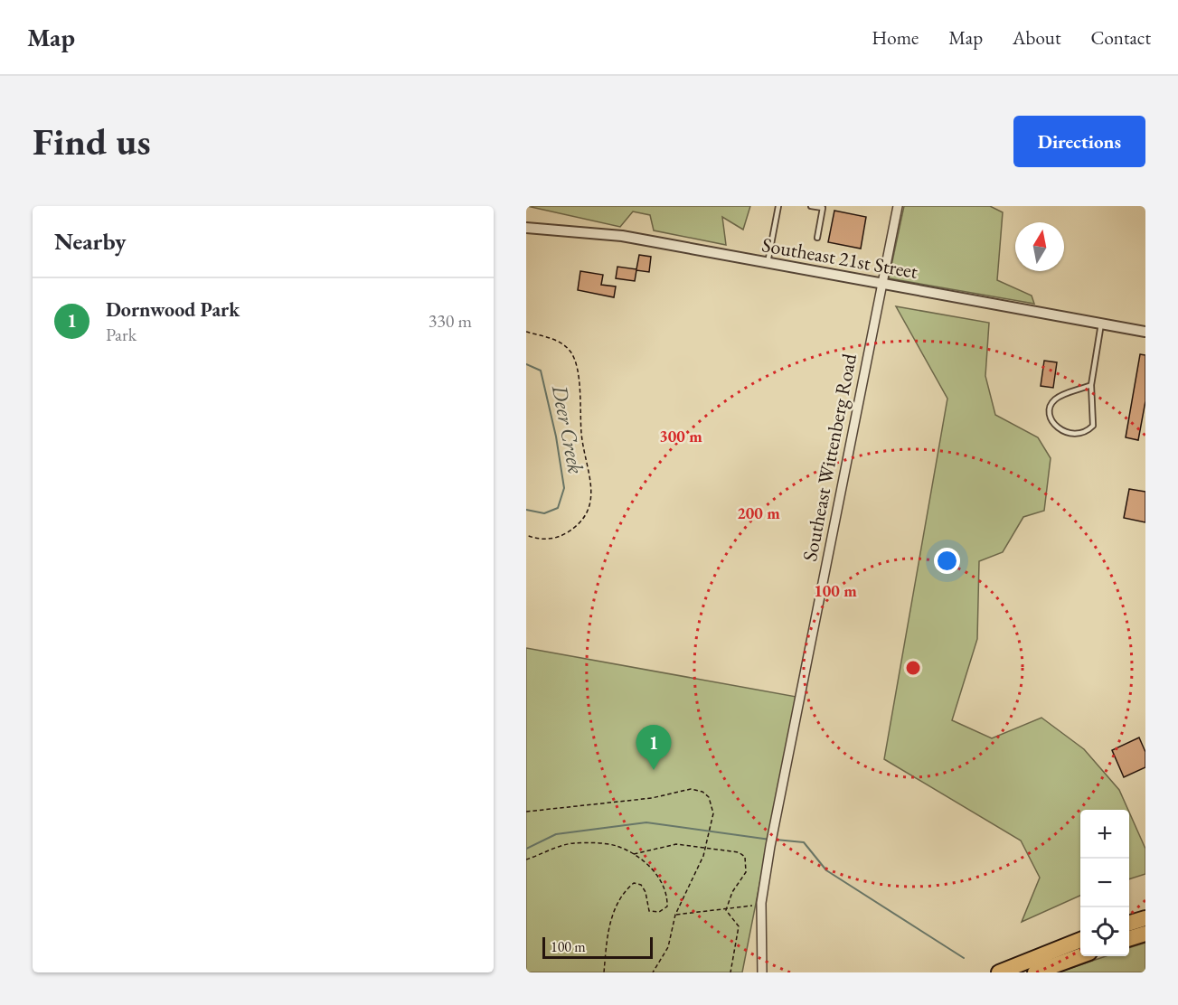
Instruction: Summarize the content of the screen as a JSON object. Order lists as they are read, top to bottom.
{
  "streets": {
    "street": ["Southeast 21st Street", "Southeast Wittenberg Road"]
  },
  "crossings": [
    ["Southeast 21st Street", "Southeast Wittenberg Road"]
  ],
  "water": ["Deer Creek"],
  "scale_bar": "100 m",
  "north": "top",
  "page": {
    "header": "Map",
    "nav": [
      "Home",
      "Map",
      "About",
      "Contact"
    ],
    "buttons": "Directions",
    "title": "Find us",
    "heading": "Nearby",
    "list": [
      {
        "mark": "1",
        "name": "Dornwood Park",
        "note": "Park",
        "value": "330 m"
      }
    ],
    "pins": "1",
    "map_buttons": ["+", "−"],
    "scale": "100 m"
  },
  "rings": ["300 m", "200 m", "100 m"]
}
